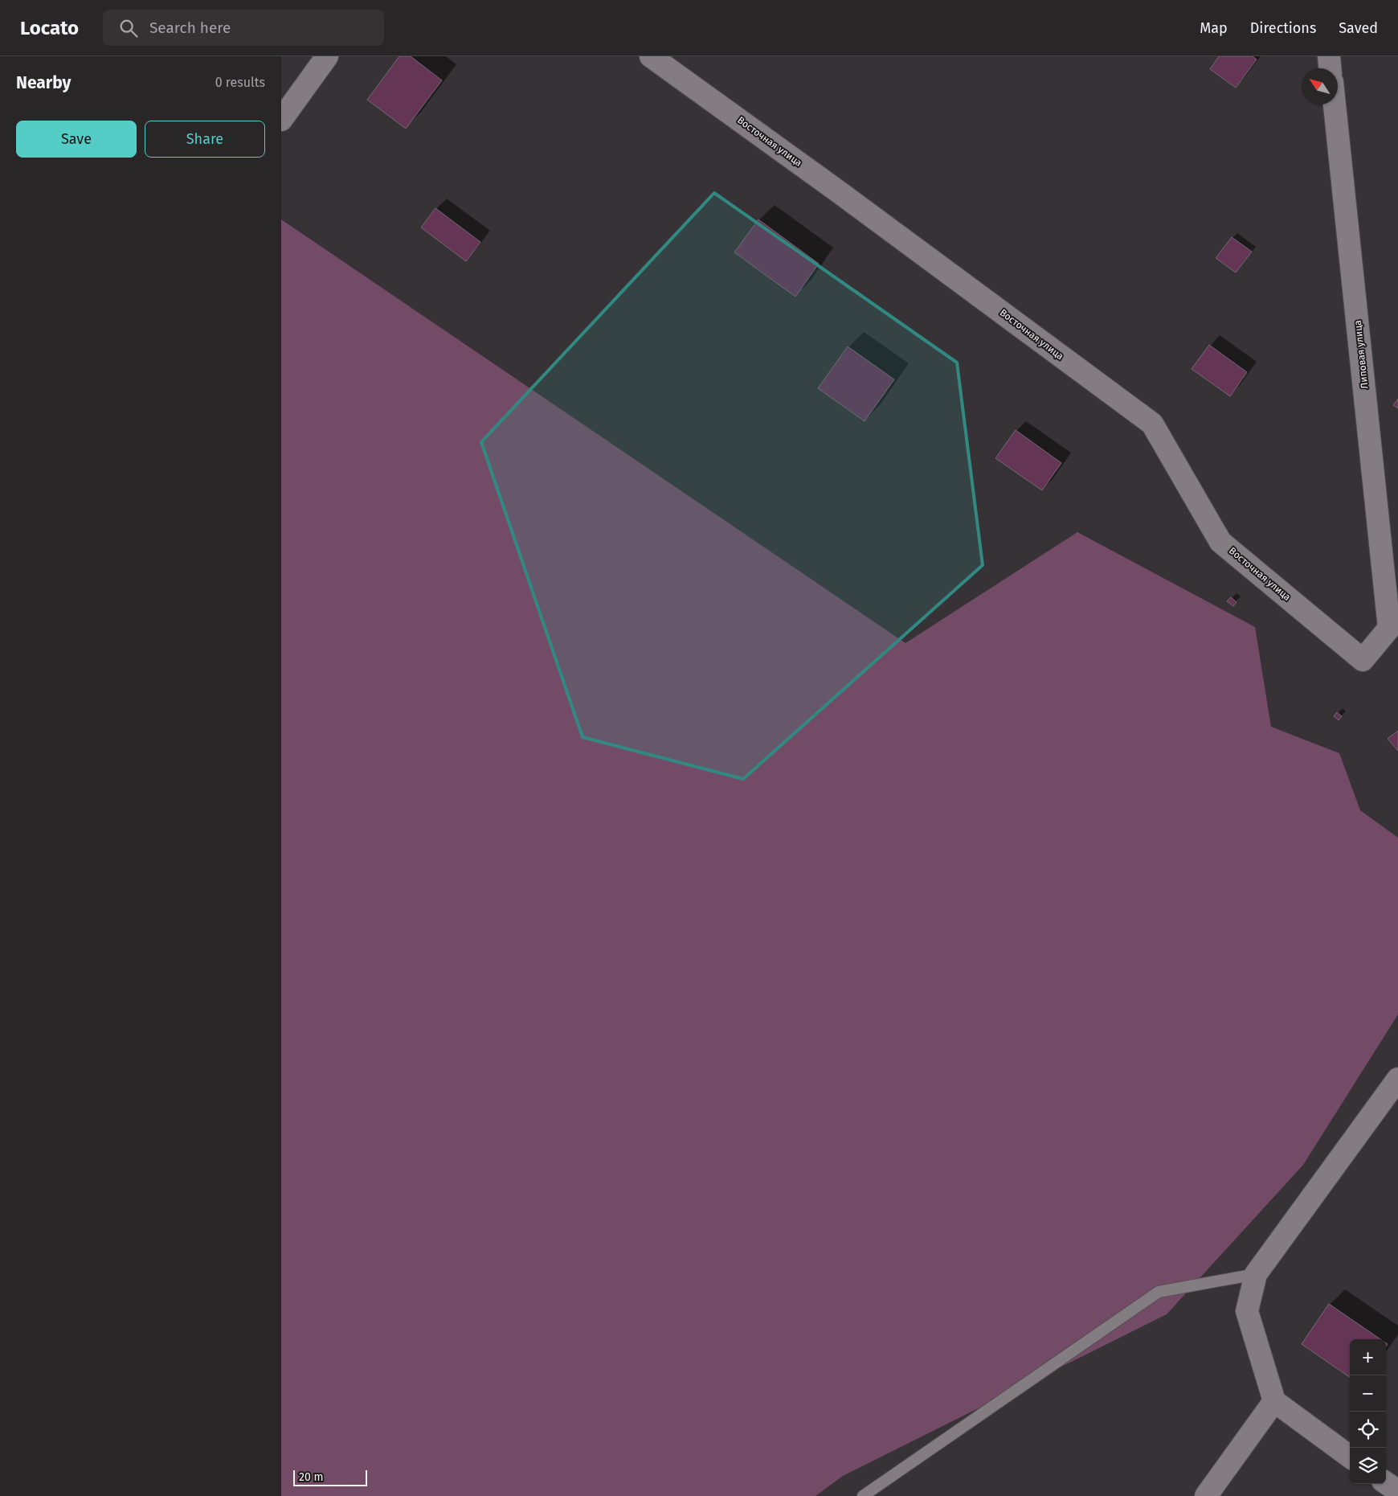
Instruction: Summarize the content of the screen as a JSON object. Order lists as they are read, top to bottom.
{
  "streets": {
    "street": ["Восточная улица", "Липовая улица"]
  },
  "crossings": [
    ["Восточная улица", "Липовая улица"]
  ],
  "scale_bar": "20 m",
  "north": "top left",
  "page": {
    "header": "Locato",
    "search": "Search here",
    "nav": ["Map", "Directions", "Saved"],
    "heading": ["Nearby", "0 results"],
    "buttons": ["Save", "Share"],
    "map_buttons": ["+", "−"],
    "scale": "20 m"
  }
}
